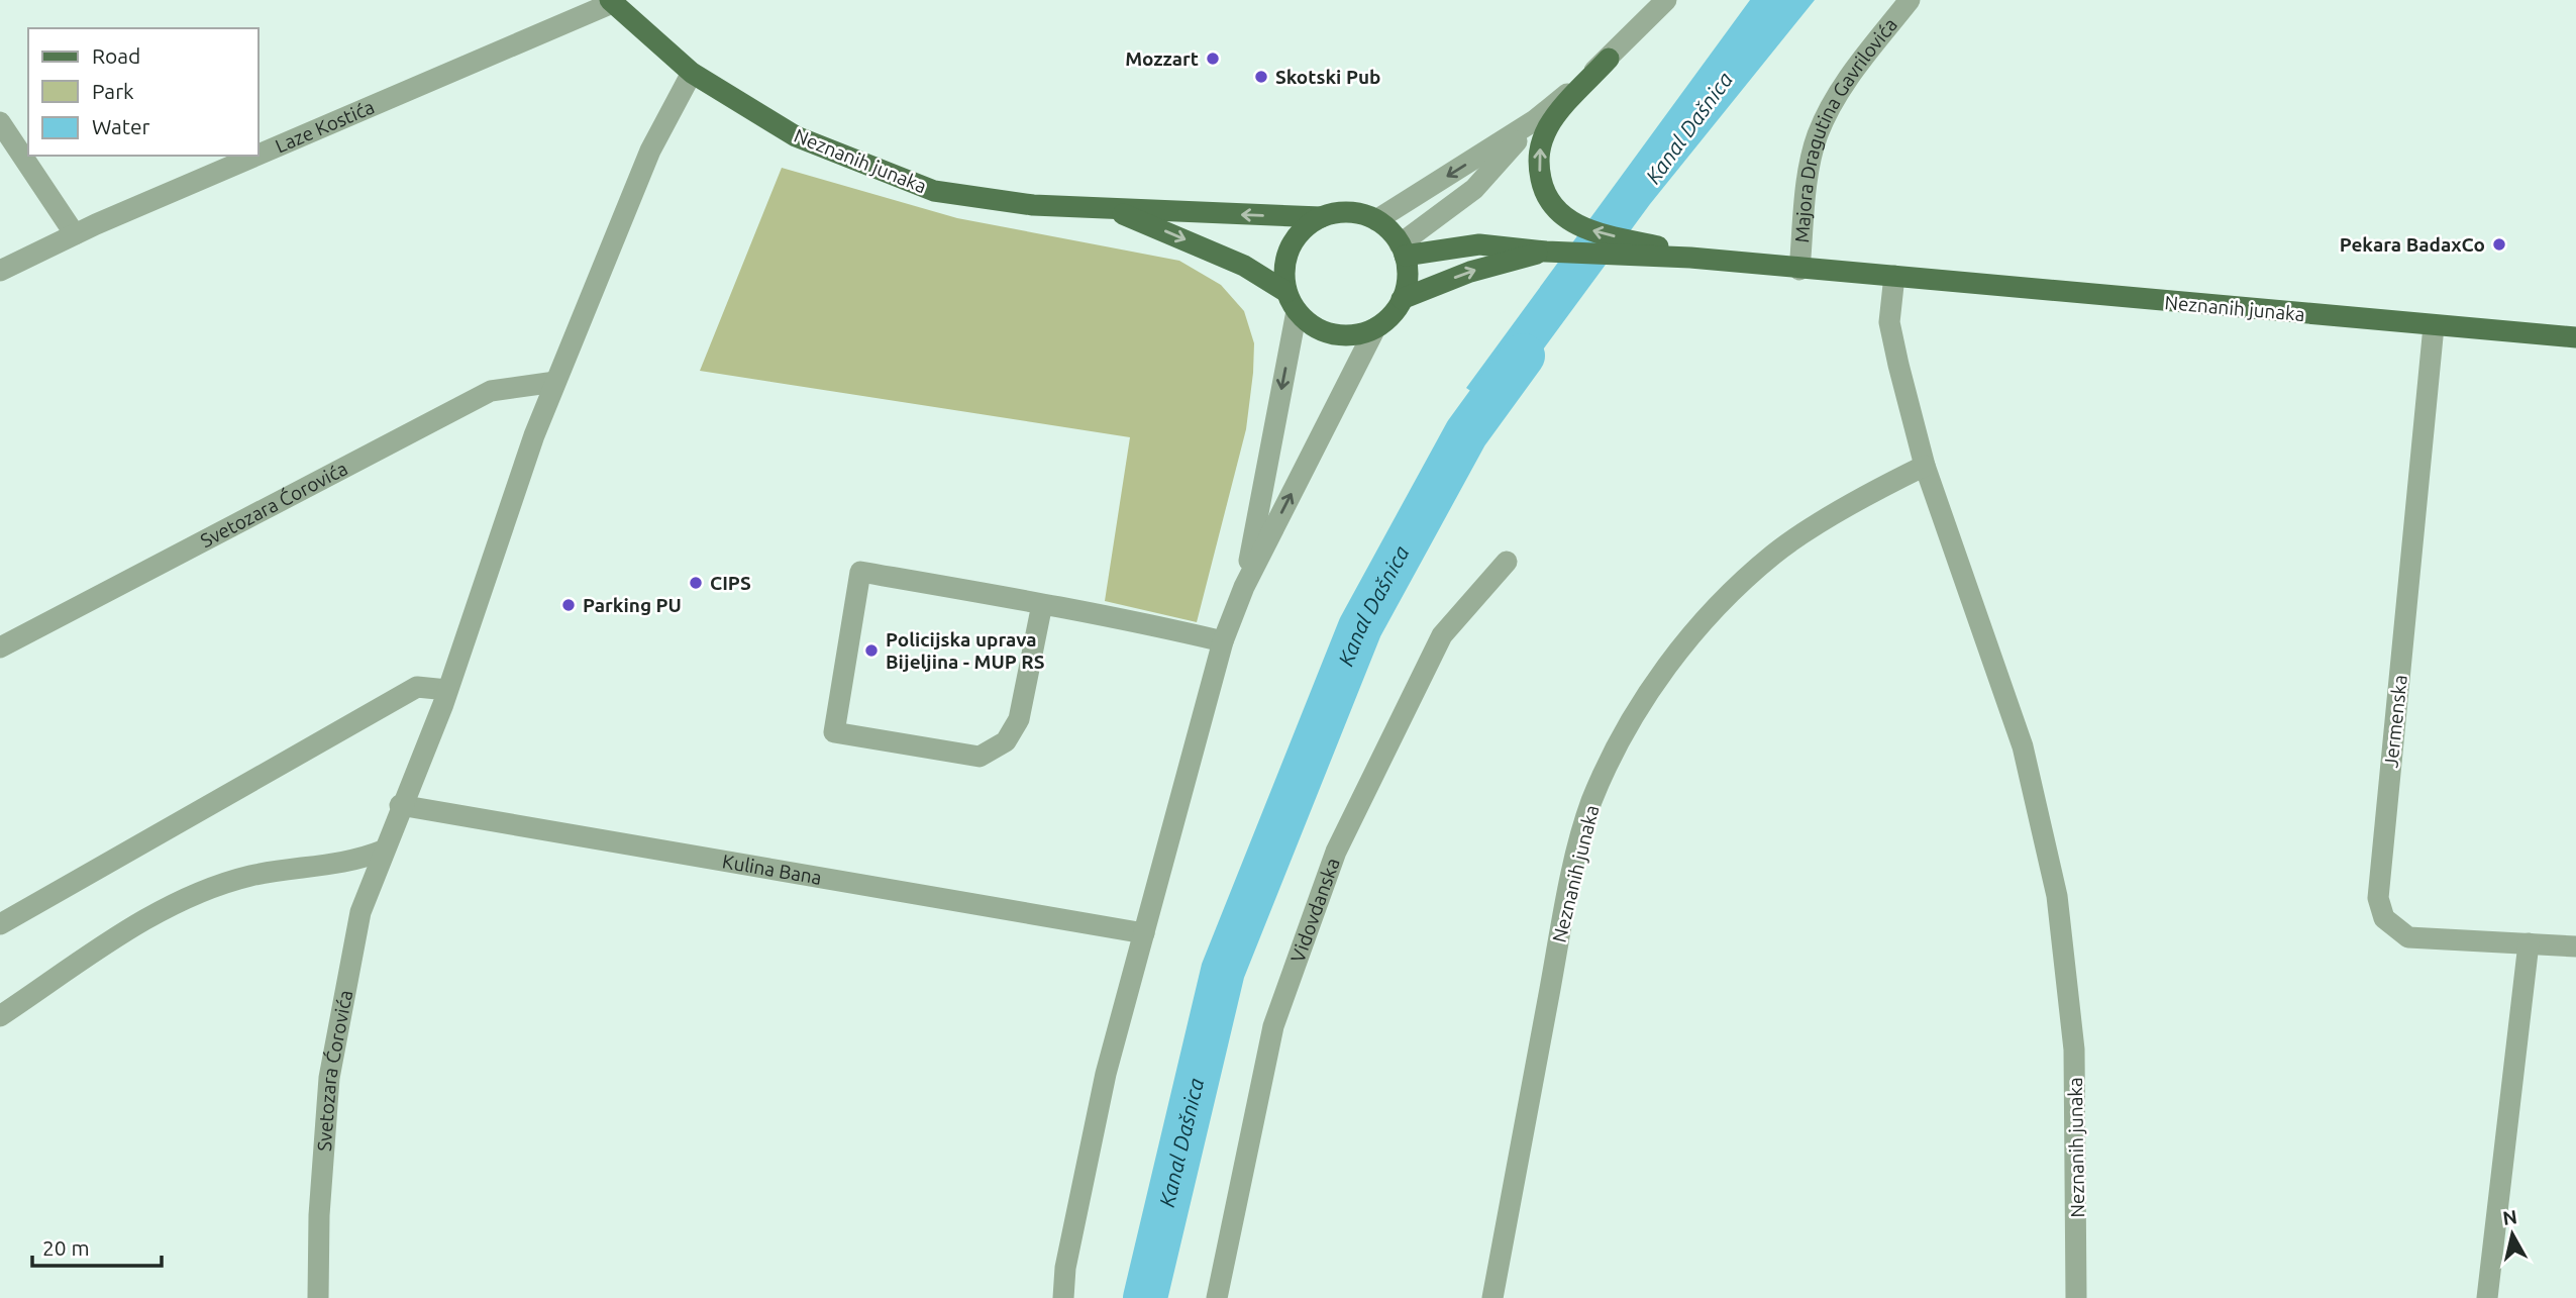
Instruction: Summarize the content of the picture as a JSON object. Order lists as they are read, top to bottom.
{
  "streets": {
    "main road": ["Neznanih junaka"],
    "street": [
      "Laze Kostića",
      "Majora Dragutina Gavrilovića",
      "Svetozara Ćorovića",
      "Jermenska",
      "Kulina Bana",
      "Vidovdanska"
    ]
  },
  "crossings": [
    ["Laze Kostića", "Neznanih junaka"],
    ["Majora Dragutina Gavrilovića", "Neznanih junaka"],
    ["Neznanih junaka", "Svetozara Ćorovića"],
    ["Neznanih junaka", "Jermenska"],
    ["Svetozara Ćorovića", "Kulina Bana"]
  ],
  "water": ["Kanal Dašnica"],
  "places": [
    "Mozzart",
    "Skotski Pub",
    "Pekara BadaxCo",
    "CIPS",
    "Parking PU",
    "Policijska uprava Bijeljina - MUP RS"
  ],
  "legend": ["Road", "Park", "Water"],
  "scale_bar": "20 m",
  "north": "top"
}
